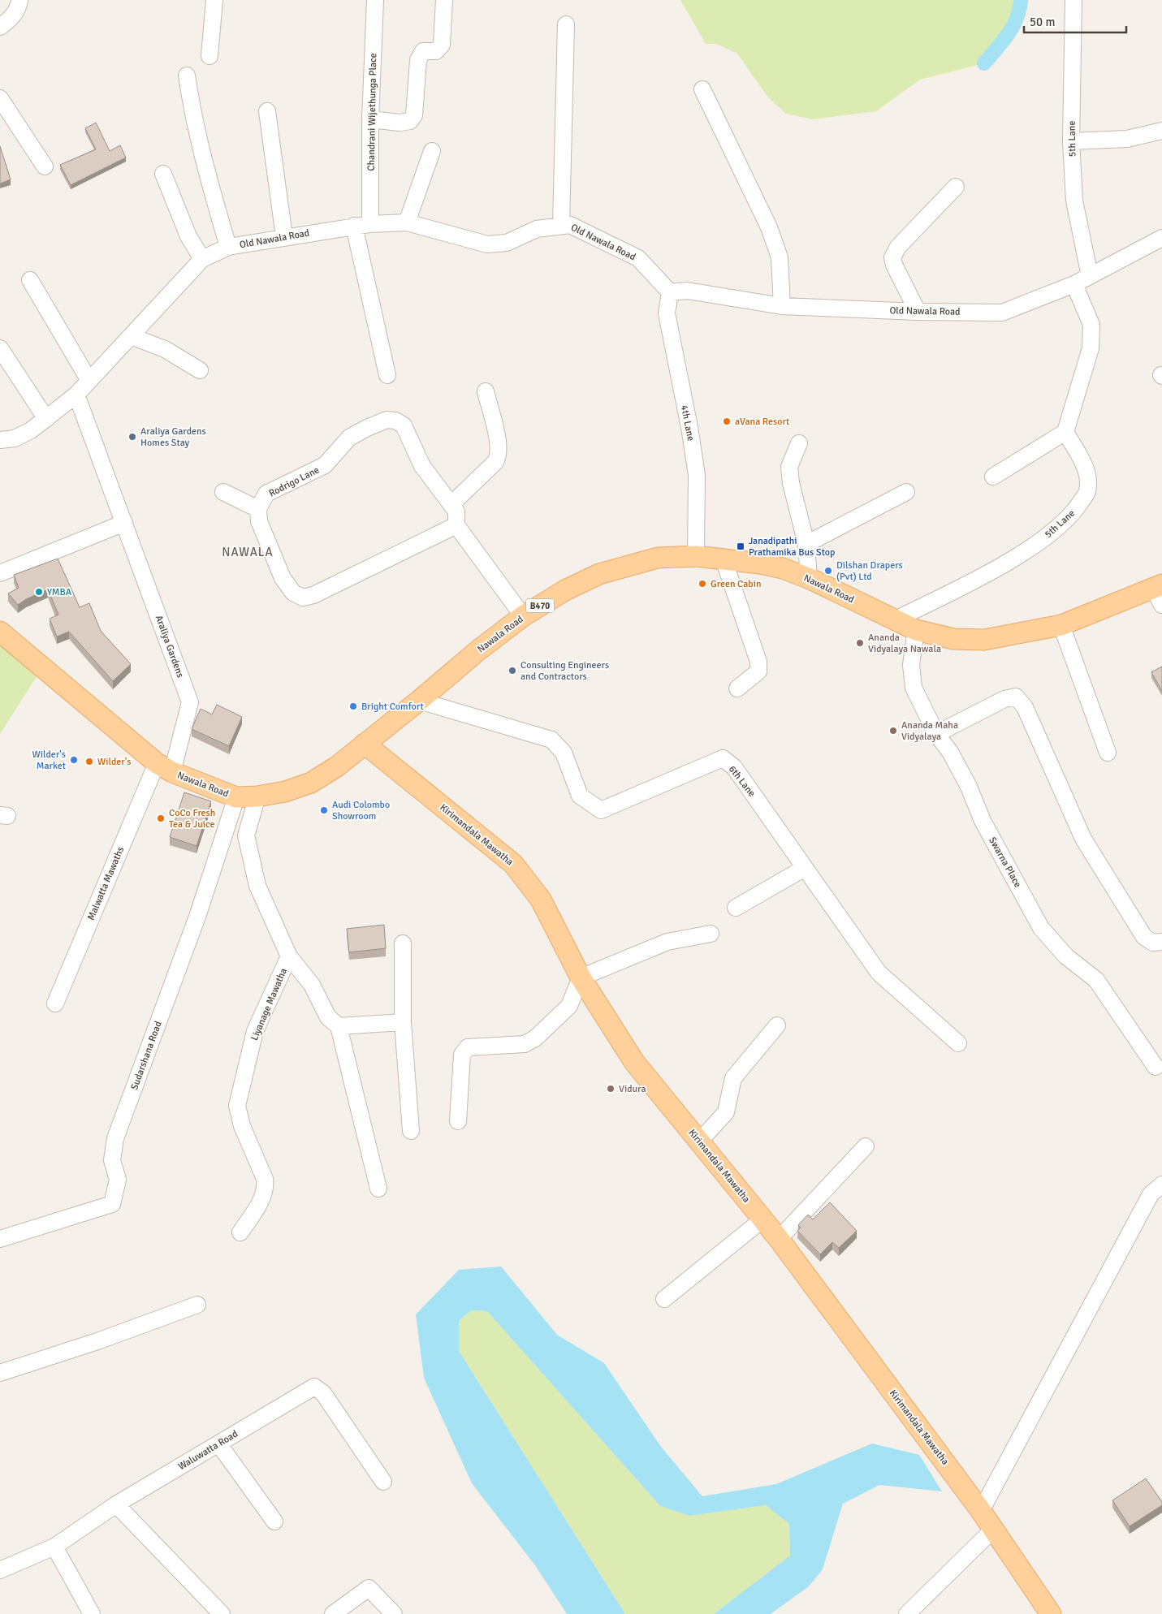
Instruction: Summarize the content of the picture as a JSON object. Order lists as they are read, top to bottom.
{
  "streets": {
    "main road": ["Nawala Road", "B470", "Kirimandala Mawatha"],
    "street": [
      "Chandrani Wijethunga Place",
      "5th Lane",
      "Old Nawala Road",
      "4th Lane",
      "Rodrigo Lane",
      "Araliya Gardens",
      "6th Lane",
      "Swarna Place",
      "Malwatta Mawaths",
      "Liyanage Mawatha",
      "Sudarshana Road",
      "Waluwatta Road"
    ]
  },
  "crossings": [
    ["Chandrani Wijethunga Place", "Old Nawala Road"],
    ["5th Lane", "Old Nawala Road"],
    ["5th Lane", "Nawala Road"],
    ["Old Nawala Road", "4th Lane"],
    ["Old Nawala Road", "Araliya Gardens"],
    ["4th Lane", "Nawala Road"],
    ["Rodrigo Lane", "Nawala Road"],
    ["Nawala Road", "Araliya Gardens"],
    ["Nawala Road", "6th Lane"],
    ["Nawala Road", "Kirimandala Mawatha"],
    ["Nawala Road", "Swarna Place"],
    ["Nawala Road", "Malwatta Mawaths"],
    ["Nawala Road", "Liyanage Mawatha"],
    ["Nawala Road", "Sudarshana Road"],
    ["Araliya Gardens", "Malwatta Mawaths"]
  ],
  "districts": ["NAWALA"],
  "places": {
    "other": [
      "aVana Resort",
      "Araliya Gardens Homes Stay",
      "Dilshan Drapers (Pvt) Ltd",
      "Green Cabin",
      "YMBA",
      "Ananda Vidyalaya Nawala",
      "Consulting Engineers and Contractors",
      "Bright Comfort",
      "Ananda Maha Vidyalaya",
      "Wilder's Market",
      "Wilder's",
      "Audi Colombo Showroom",
      "CoCo Fresh Tea & Juice",
      "Vidura"
    ],
    "transit": ["Janadipathi Prathamika Bus Stop"]
  },
  "scale_bar": "50 m"
}
